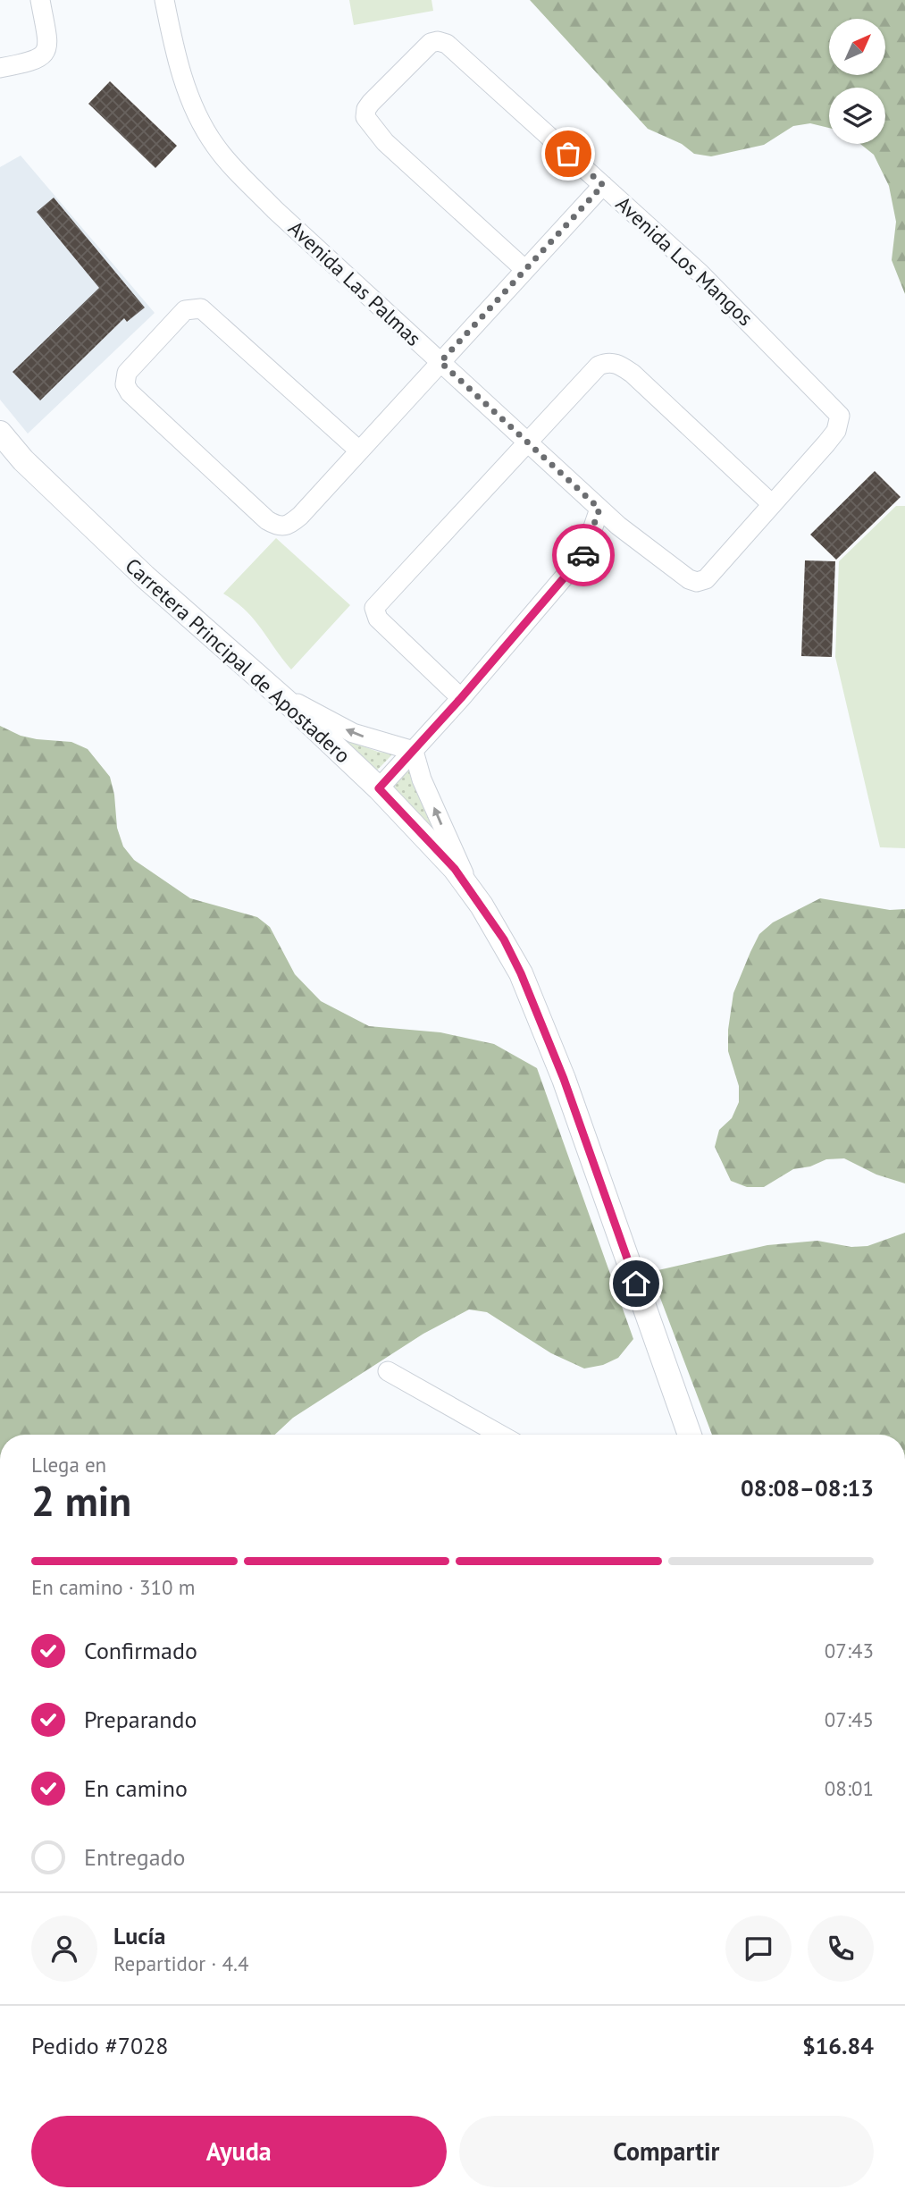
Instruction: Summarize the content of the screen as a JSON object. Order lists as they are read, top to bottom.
{
  "streets": {
    "street": ["Avenida Los Mangos", "Avenida Las Palmas", "Carretera Principal de Apostadero"]
  },
  "crossings": [
    ["Avenida Los Mangos", "Avenida Las Palmas"]
  ],
  "north": "top right",
  "page": {
    "heading": ["2 min", "Llega en", "08:08–08:13"],
    "panel": [
      "Lucía",
      "Repartidor · 4.4",
      "Pedido #7028",
      "$16.84"
    ],
    "bar": "En camino · 310 m",
    "list": [
      ["Confirmado", "07:43"],
      ["Preparando", "07:45"],
      ["En camino", "08:01"],
      "Entregado"
    ],
    "buttons": ["Ayuda", "Compartir"]
  }
}
